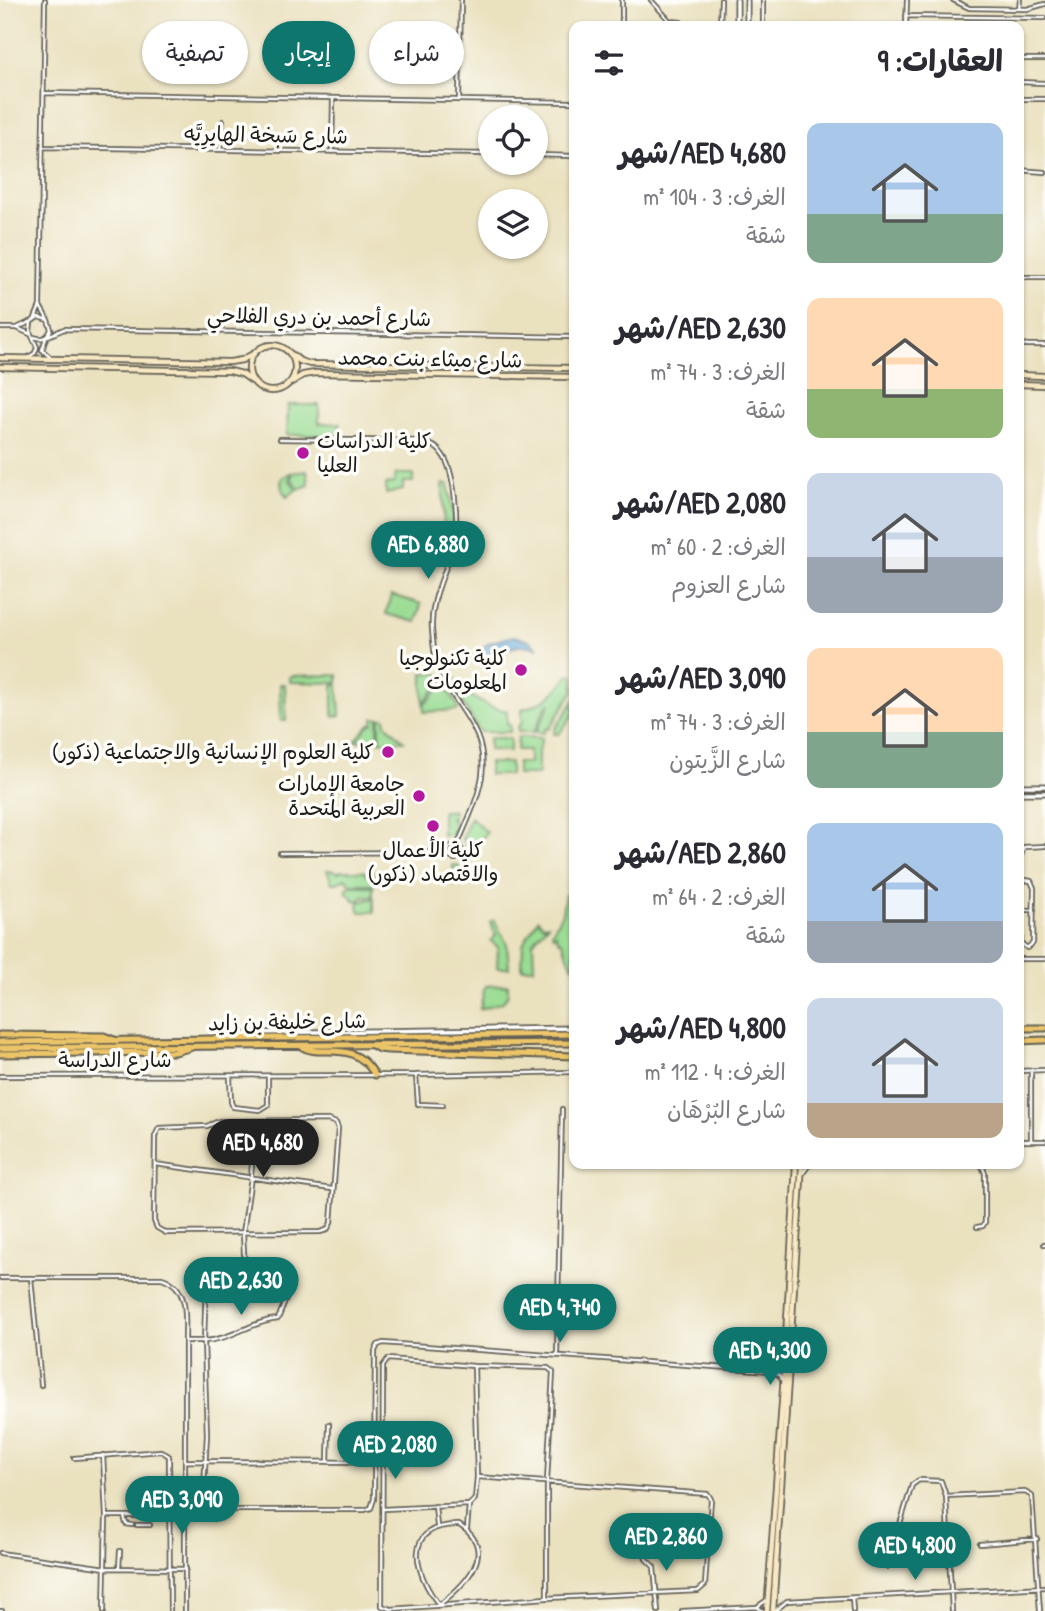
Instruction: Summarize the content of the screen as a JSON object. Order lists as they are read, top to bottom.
{
  "streets": {
    "main road": ["شارع ميثاء بنت محمد", "شارع خليفة بن زايد"],
    "street": ["شارع سَبخة الهايرِيَّه", "شارع أحمد بن دري الفلاحي", "شارع الدراسة"]
  },
  "places": [
    "كلية الدراسات العليا",
    "كلية تكنولوجيا المعلومات",
    "كلية العلوم الإنسانية والاجتماعية (ذكور)",
    "جامعة الإمارات العربية المتحدة",
    "كلية الأعمال والاقتصاد (ذكور)"
  ],
  "page": {
    "chip": ["شراء", "إيجار", "تصفية"],
    "heading": "العقارات: 9",
    "list": [
      {
        "name": "AED 4,680/شهر",
        "note": "الغرف: 3 · 104 m² · شقة"
      },
      {
        "name": "AED 2,630/شهر",
        "note": "الغرف: 3 · 74 m² · شقة"
      },
      {
        "name": "AED 2,080/شهر",
        "note": "الغرف: 2 · 60 m² · شارع العزوم"
      },
      {
        "name": "AED 3,090/شهر",
        "note": "الغرف: 3 · 74 m² · شارع الزَّيتون"
      },
      {
        "name": "AED 2,860/شهر",
        "note": "الغرف: 2 · 64 m² · شقة"
      },
      {
        "name": "AED 4,800/شهر",
        "note": "الغرف: 4 · 112 m² · شارع البُرْهَان"
      }
    ],
    "price": [
      "AED 6,880",
      "AED 4,680",
      "AED 2,630",
      "AED 4,740",
      "AED 4,300",
      "AED 2,080",
      "AED 3,090",
      "AED 2,860",
      "AED 4,800"
    ]
  }
}
